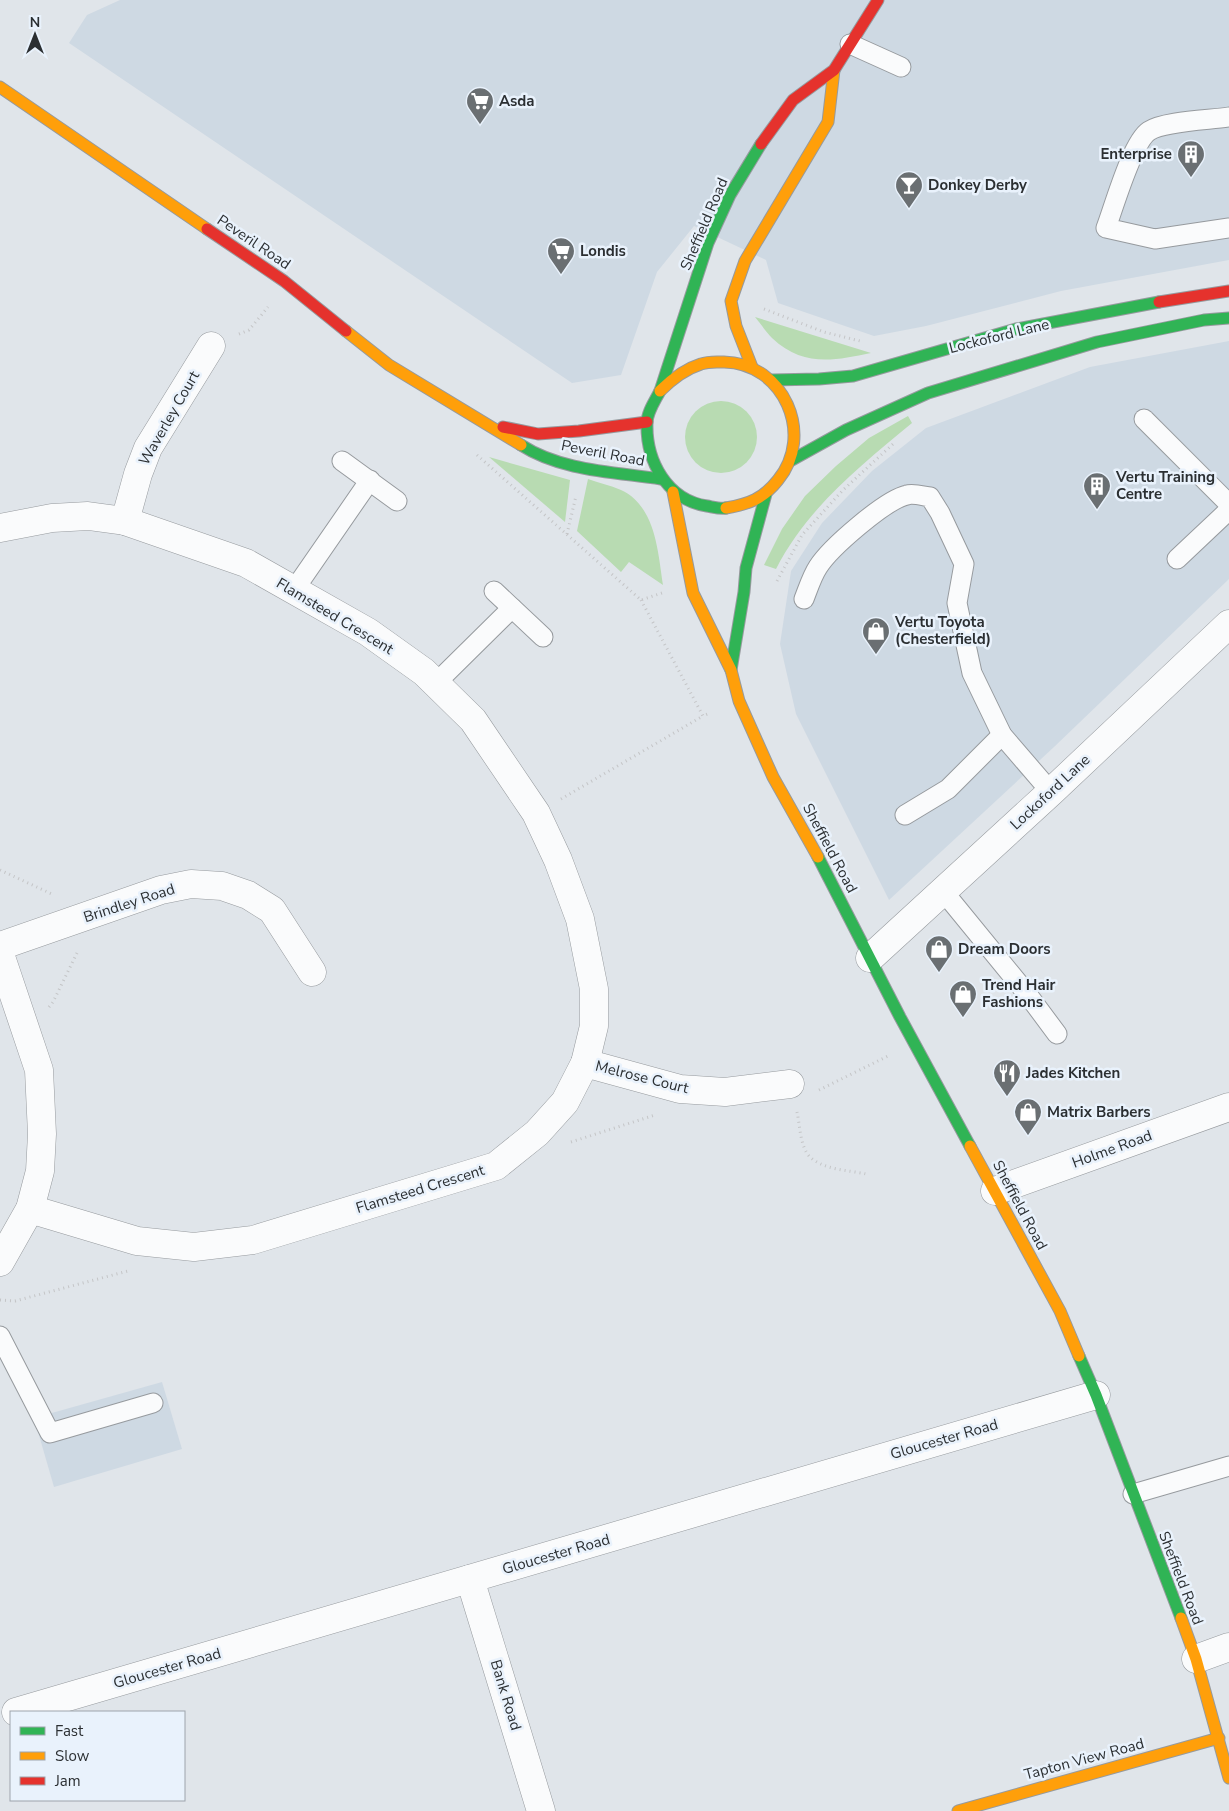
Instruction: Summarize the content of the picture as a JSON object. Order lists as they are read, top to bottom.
{
  "streets": {
    "main road": [
      "Sheffield Road",
      "Peveril Road",
      "Lockoford Lane",
      "Tapton View Road"
    ],
    "street": [
      "Waverley Court",
      "Flamsteed Crescent",
      "Brindley Road",
      "Melrose Court",
      "Holme Road",
      "Gloucester Road",
      "Bank Road"
    ]
  },
  "crossings": [
    ["Sheffield Road", "Peveril Road"],
    ["Sheffield Road", "Lockoford Lane"],
    ["Sheffield Road", "Holme Road"],
    ["Sheffield Road", "Gloucester Road"],
    ["Sheffield Road", "Tapton View Road"],
    ["Peveril Road", "Lockoford Lane"],
    ["Waverley Court", "Flamsteed Crescent"],
    ["Flamsteed Crescent", "Melrose Court"],
    ["Gloucester Road", "Bank Road"]
  ],
  "places": {
    "supermarket": ["Asda", "Londis"],
    "building": ["Enterprise", "Vertu Training Centre"],
    "bar": ["Donkey Derby"],
    "shop": [
      "Vertu Toyota (Chesterfield)",
      "Dream Doors",
      "Trend Hair Fashions",
      "Matrix Barbers"
    ],
    "restaurant": ["Jades Kitchen"]
  },
  "legend": ["Fast", "Slow", "Jam"],
  "north": "top"
}
